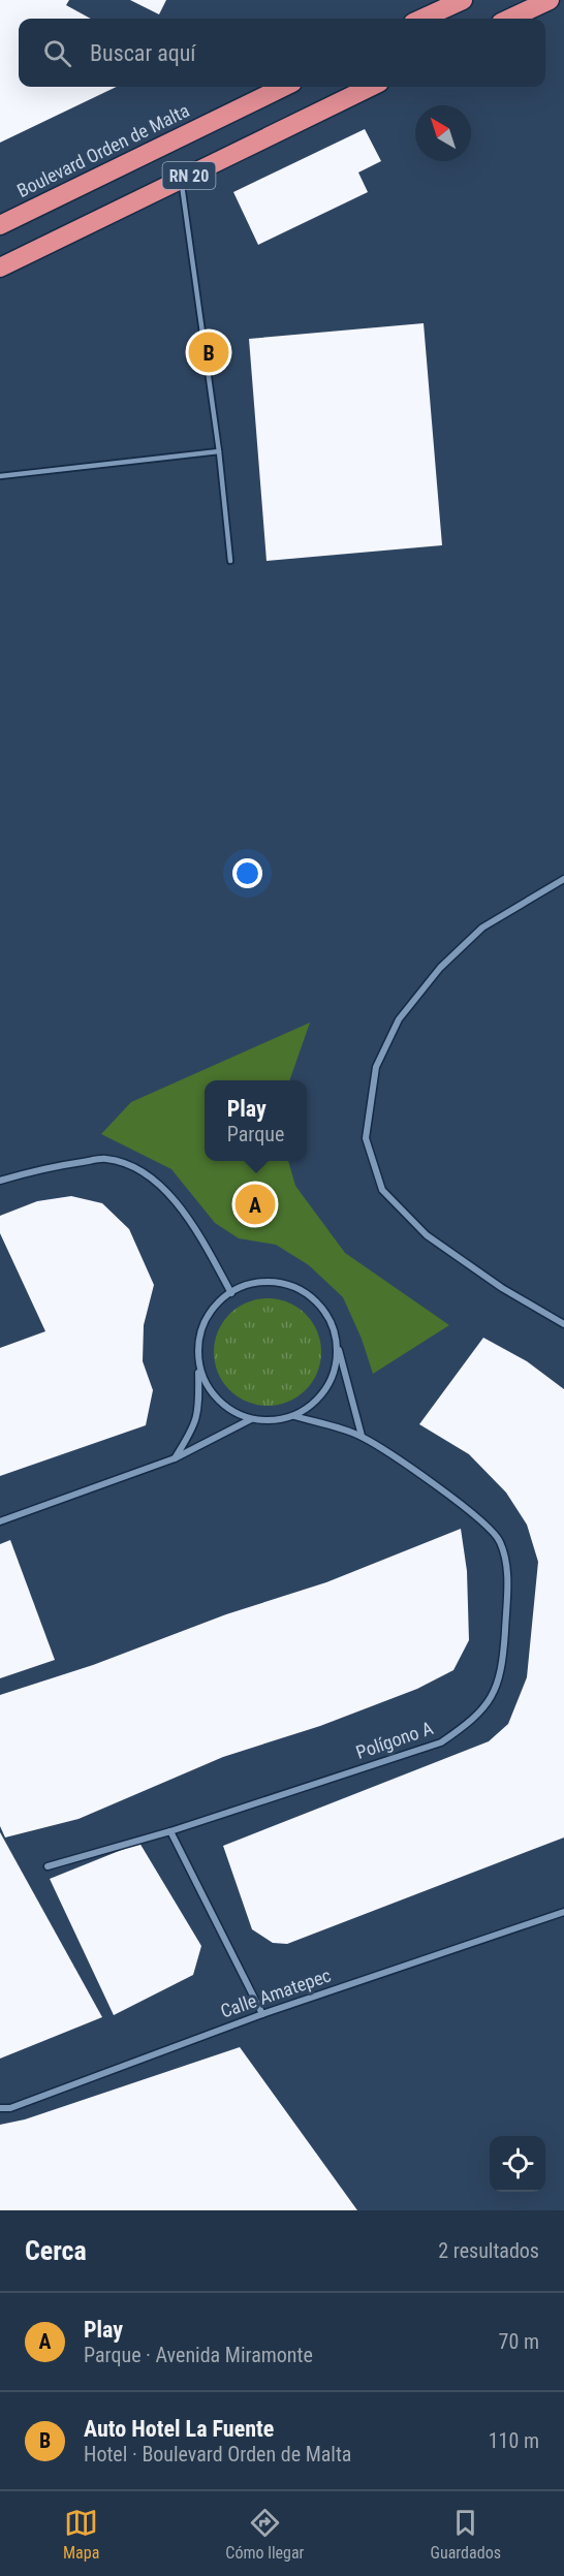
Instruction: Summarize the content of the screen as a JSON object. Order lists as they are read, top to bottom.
{
  "streets": {
    "highway": ["Boulevard Orden de Malta", "RN 20"],
    "street": ["Polígono A", "Calle Amatepec"]
  },
  "north": "top left",
  "page": {
    "search": "Buscar aquí",
    "pins": ["B", "A"],
    "popup": ["Play", "Parque"],
    "heading": ["Cerca", "2 resultados"],
    "list": [
      {
        "mark": "A",
        "name": "Play",
        "note": "Parque · Avenida Miramonte",
        "value": "70 m"
      },
      {
        "mark": "B",
        "name": "Auto Hotel La Fuente",
        "note": "Hotel · Boulevard Orden de Malta",
        "value": "110 m"
      }
    ],
    "nav": ["Mapa", "Cómo llegar", "Guardados"]
  }
}
